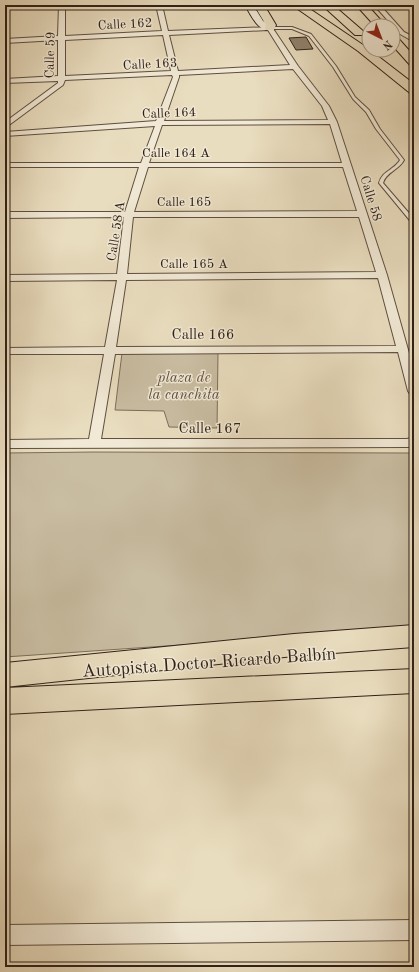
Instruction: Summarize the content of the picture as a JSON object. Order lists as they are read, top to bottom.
{
  "streets": {
    "highway": ["Autopista Doctor Ricardo Balbín"],
    "street": [
      "Calle 162",
      "Calle 59",
      "Calle 163",
      "Calle 164",
      "Calle 164 A",
      "Calle 58",
      "Calle 165",
      "Calle 58 A",
      "Calle 165 A",
      "Calle 166",
      "Calle 167"
    ]
  },
  "crossings": [
    ["Calle 162", "Calle 59"],
    ["Calle 162", "Calle 58"],
    ["Calle 59", "Calle 163"],
    ["Calle 163", "Calle 58"],
    ["Calle 163", "Calle 58 A"],
    ["Calle 164", "Calle 58"],
    ["Calle 164", "Calle 58 A"],
    ["Calle 164 A", "Calle 58"],
    ["Calle 164 A", "Calle 58 A"],
    ["Calle 58", "Calle 165"],
    ["Calle 58", "Calle 165 A"],
    ["Calle 58", "Calle 166"],
    ["Calle 165", "Calle 58 A"],
    ["Calle 58 A", "Calle 165 A"],
    ["Calle 58 A", "Calle 166"],
    ["Calle 58 A", "Calle 167"]
  ],
  "parks": ["plaza de la canchita"],
  "north": "bottom right"
}
